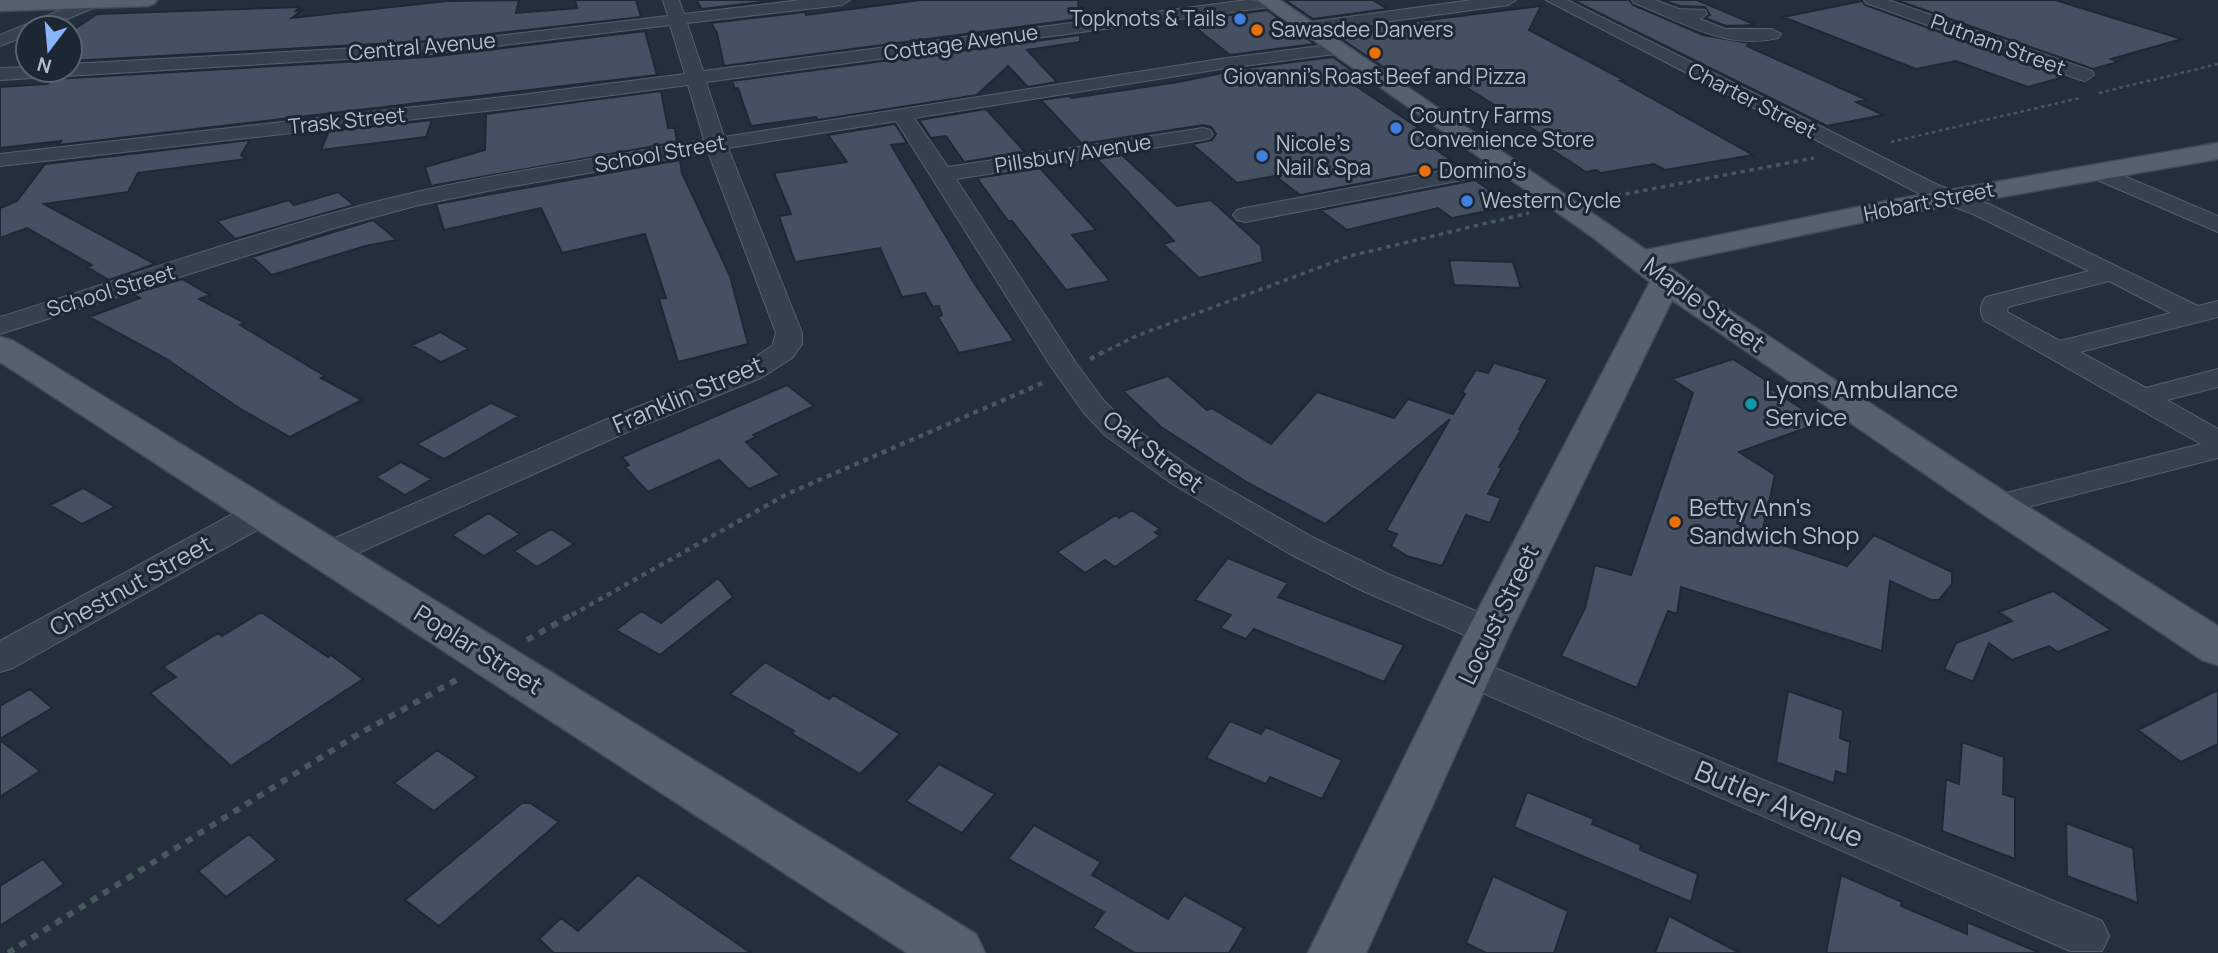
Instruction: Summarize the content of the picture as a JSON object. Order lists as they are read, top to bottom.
{
  "streets": {
    "main road": [
      "Hobart Street",
      "Maple Street",
      "Locust Street",
      "Poplar Street"
    ],
    "street": [
      "Cottage Avenue",
      "Putnam Street",
      "Central Avenue",
      "Charter Street",
      "Trask Street",
      "School Street",
      "Pillsbury Avenue",
      "Franklin Street",
      "Oak Street",
      "Chestnut Street",
      "Butler Avenue"
    ]
  },
  "crossings": [
    ["Cottage Avenue", "Trask Street"],
    ["Cottage Avenue", "Maple Street"],
    ["Cottage Avenue", "Franklin Street"],
    ["Central Avenue", "Franklin Street"],
    ["Charter Street", "Hobart Street"],
    ["Trask Street", "Franklin Street"],
    ["School Street", "Maple Street"],
    ["School Street", "Franklin Street"],
    ["School Street", "Oak Street"],
    ["Pillsbury Avenue", "Oak Street"],
    ["Hobart Street", "Maple Street"],
    ["Hobart Street", "Locust Street"],
    ["Maple Street", "Locust Street"],
    ["Franklin Street", "Poplar Street"],
    ["Oak Street", "Locust Street"],
    ["Chestnut Street", "Poplar Street"],
    ["Locust Street", "Butler Avenue"]
  ],
  "places": [
    "Topknots & Tails",
    "Sawasdee Danvers",
    "Giovanni’s Roast Beef and Pizza",
    "Country Farms Convenience Store",
    "Nicole’s Nail & Spa",
    "Domino's",
    "Western Cycle",
    "Lyons Ambulance Service",
    "Betty Ann's Sandwich Shop"
  ],
  "north": "bottom"
}
